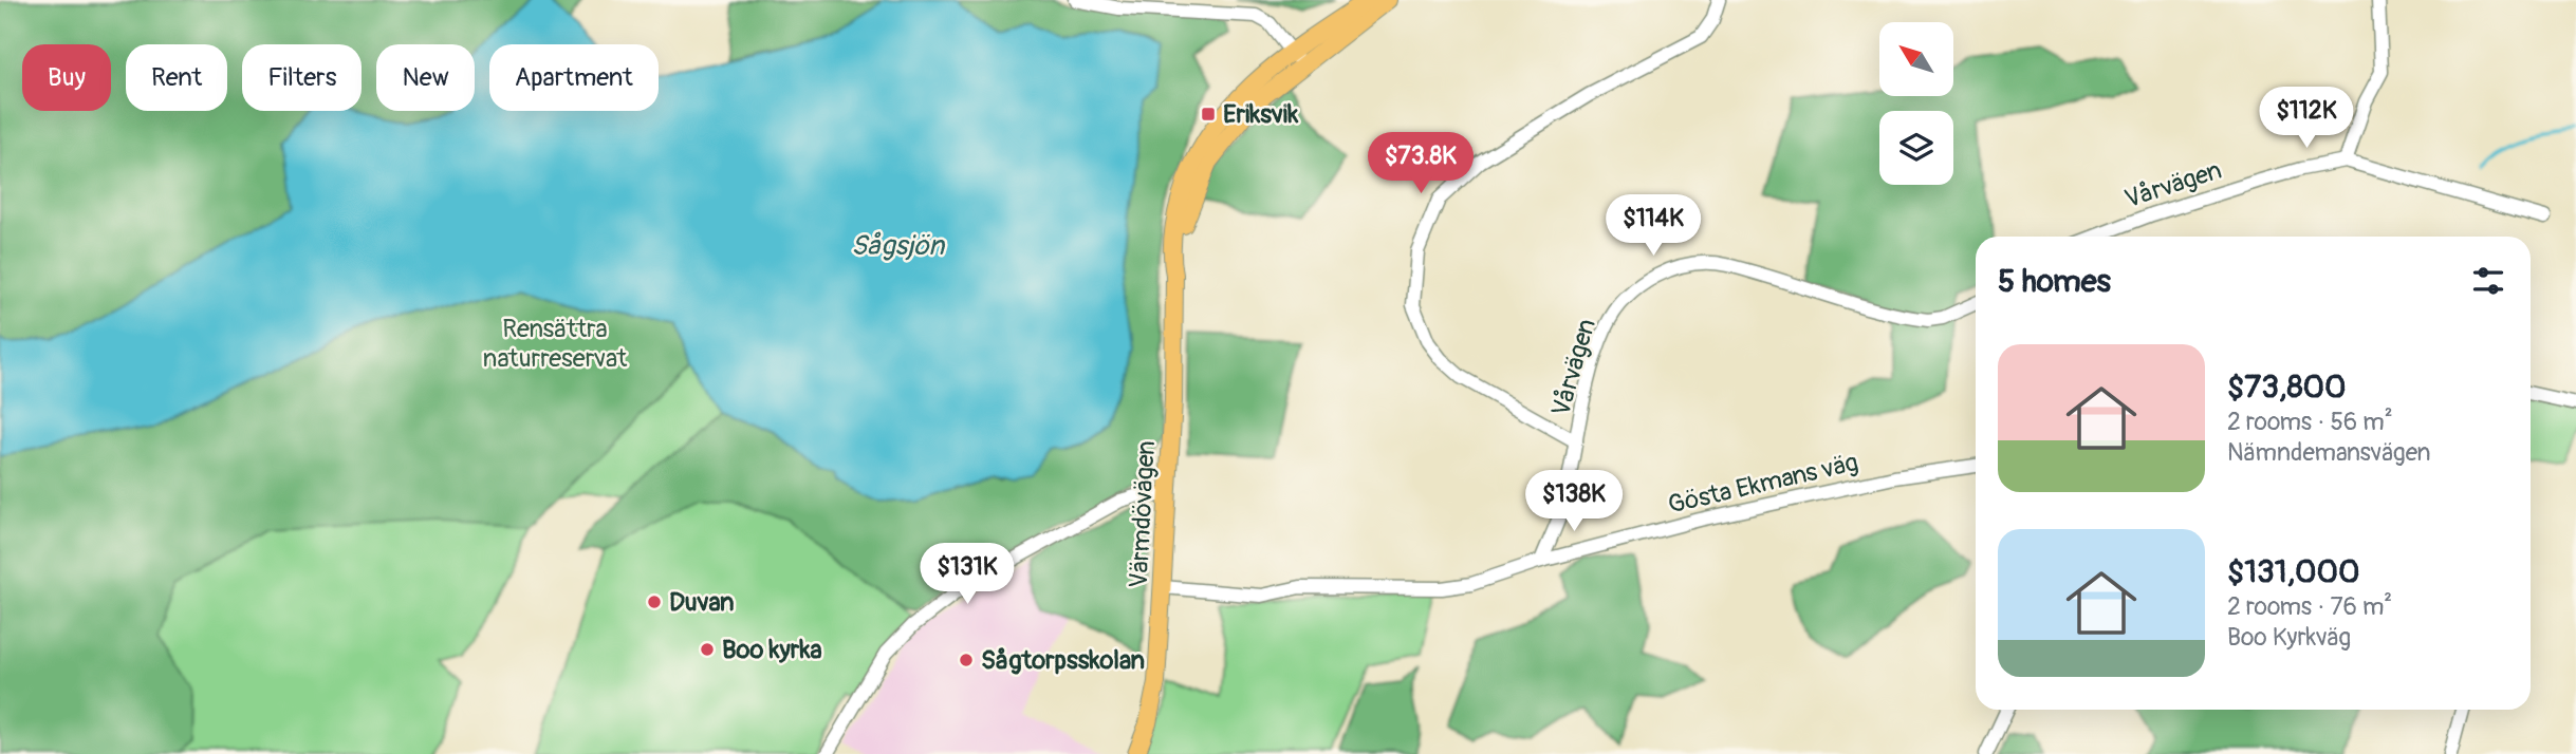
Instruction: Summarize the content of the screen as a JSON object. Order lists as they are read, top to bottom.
{
  "streets": {
    "main road": ["Värmdövägen"],
    "street": ["Vårvägen", "Gösta Ekmans väg"]
  },
  "crossings": [
    ["Vårvägen", "Gösta Ekmans väg"],
    ["Gösta Ekmans väg", "Värmdövägen"]
  ],
  "water": ["Sågsjön"],
  "parks": ["Rensättra naturreservat"],
  "places": {
    "transit": ["Eriksvik"],
    "other": ["Duvan", "Boo kyrka", "Sågtorpsskolan"]
  },
  "north": "top left",
  "page": {
    "chip": [
      "Buy",
      "Rent",
      "Filters",
      "New",
      "Apartment"
    ],
    "price": [
      "$112K",
      "$73.8K",
      "$114K",
      "$138K",
      "$131K"
    ],
    "heading": "5 homes",
    "list": [
      {
        "name": "$73,800",
        "note": "2 rooms · 56 m² · Nämndemansvägen"
      },
      {
        "name": "$131,000",
        "note": "2 rooms · 76 m² · Boo Kyrkväg"
      }
    ]
  }
}
